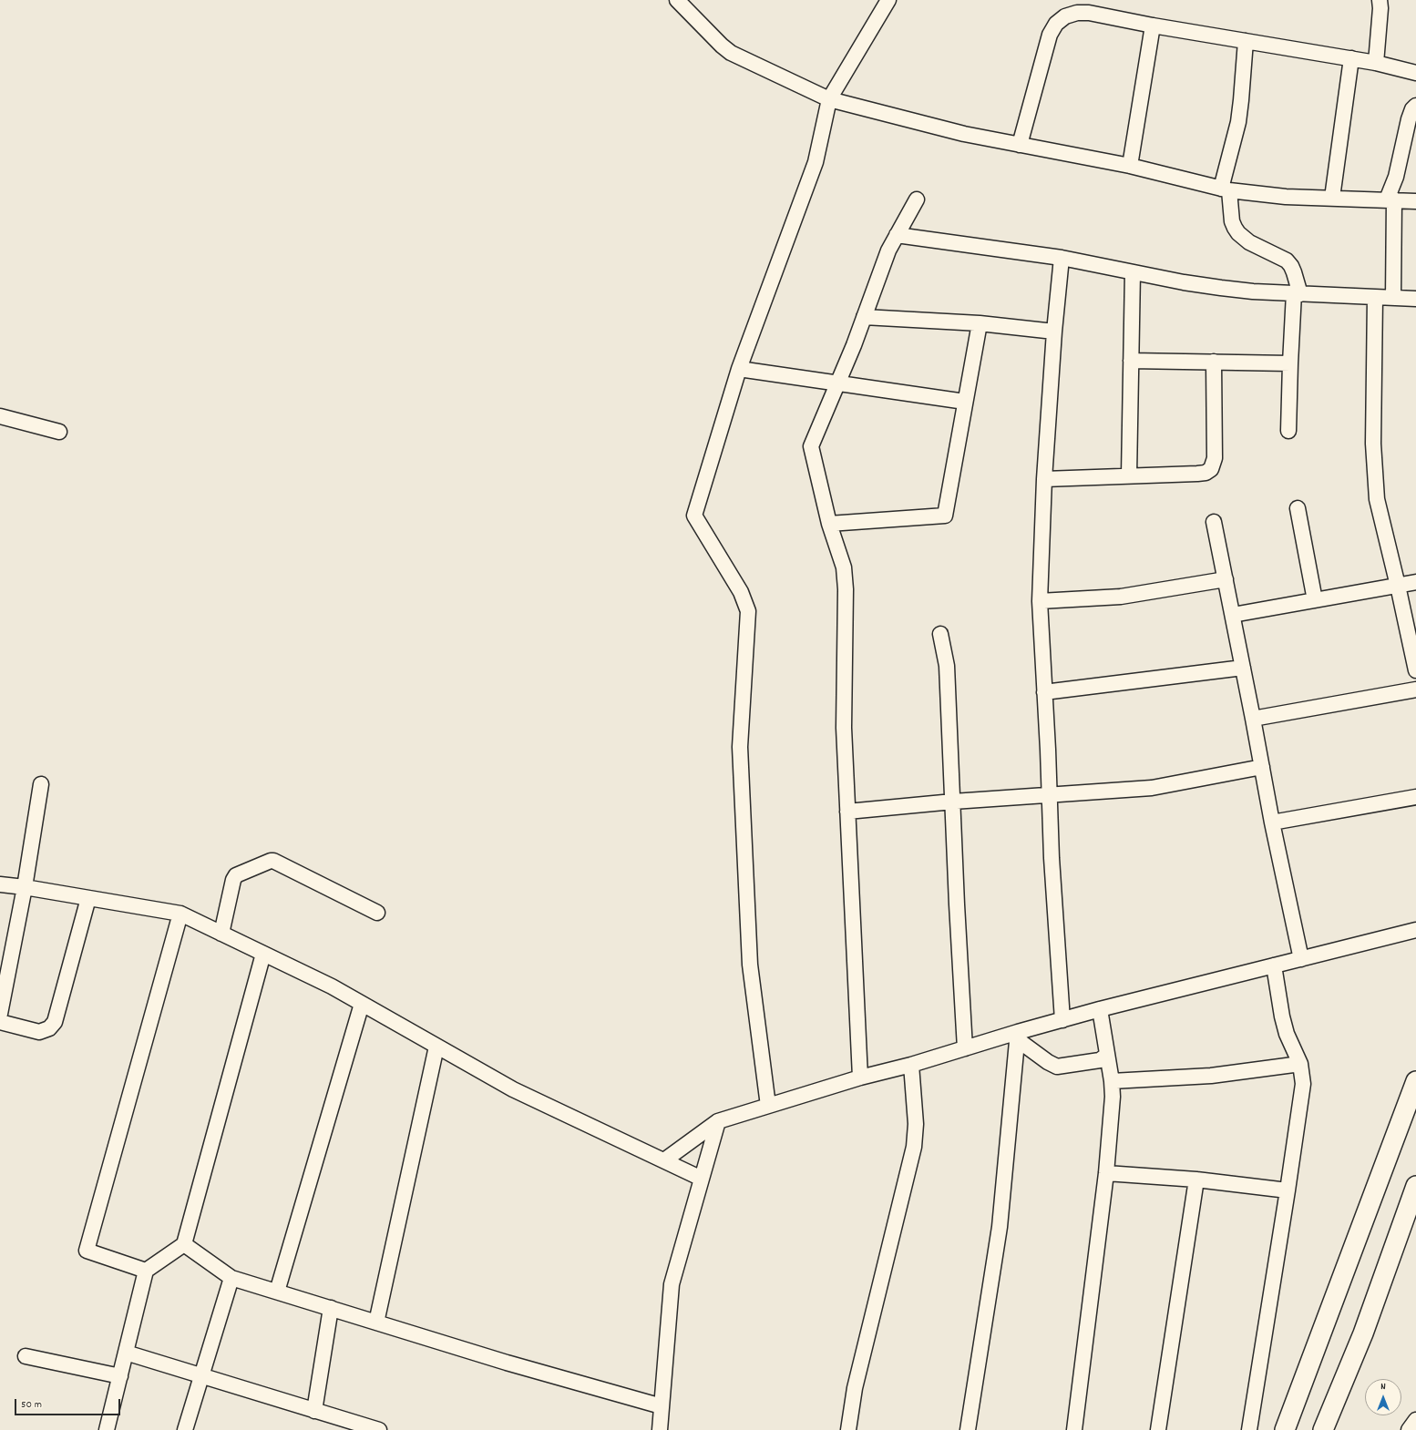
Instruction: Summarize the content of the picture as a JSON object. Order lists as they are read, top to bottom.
{
  "scale_bar": "50 m",
  "north": "top"
}
